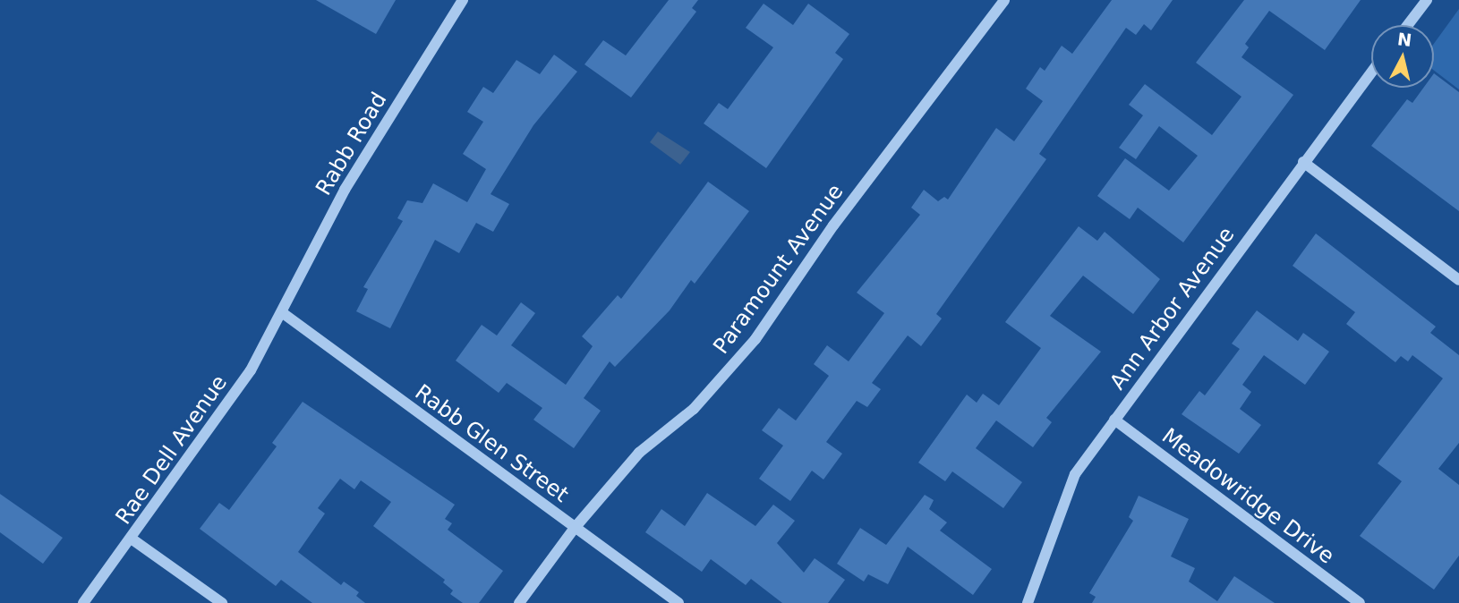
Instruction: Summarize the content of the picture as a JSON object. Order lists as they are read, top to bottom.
{
  "streets": {
    "street": [
      "Rabb Road",
      "Paramount Avenue",
      "Ann Arbor Avenue",
      "Rabb Glen Street",
      "Rae Dell Avenue",
      "Meadowridge Drive"
    ]
  },
  "crossings": [
    ["Rabb Road", "Rabb Glen Street"],
    ["Rabb Road", "Rae Dell Avenue"],
    ["Paramount Avenue", "Rabb Glen Street"],
    ["Ann Arbor Avenue", "Meadowridge Drive"],
    ["Rabb Glen Street", "Rae Dell Avenue"]
  ],
  "north": "top"
}
